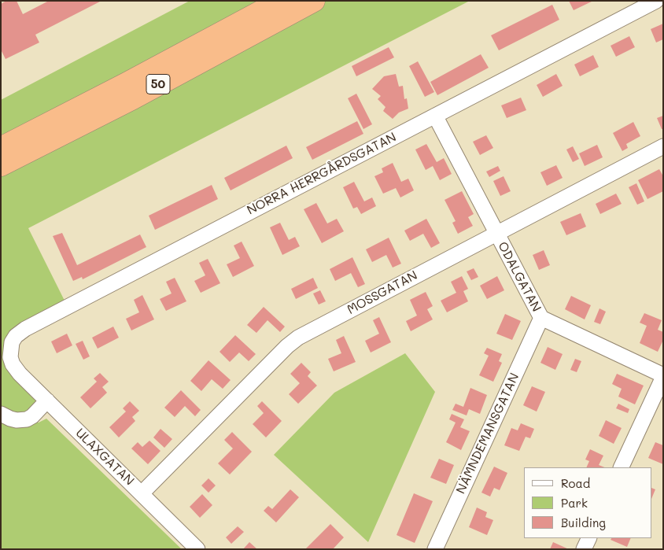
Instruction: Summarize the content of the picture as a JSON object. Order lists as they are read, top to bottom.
{
  "streets": {
    "highway": ["50"],
    "street": [
      "NORRA HERRGÅRDSGATAN",
      "ODALGATAN",
      "MOSSGATAN",
      "NÄMNDEMANSGATAN",
      "ULAXGATAN"
    ]
  },
  "crossings": [
    ["NORRA HERRGÅRDSGATAN", "ODALGATAN"],
    ["NORRA HERRGÅRDSGATAN", "ULAXGATAN"],
    ["ODALGATAN", "MOSSGATAN"],
    ["ODALGATAN", "NÄMNDEMANSGATAN"],
    ["MOSSGATAN", "ULAXGATAN"]
  ],
  "legend": ["Road", "Park", "Building"]
}
